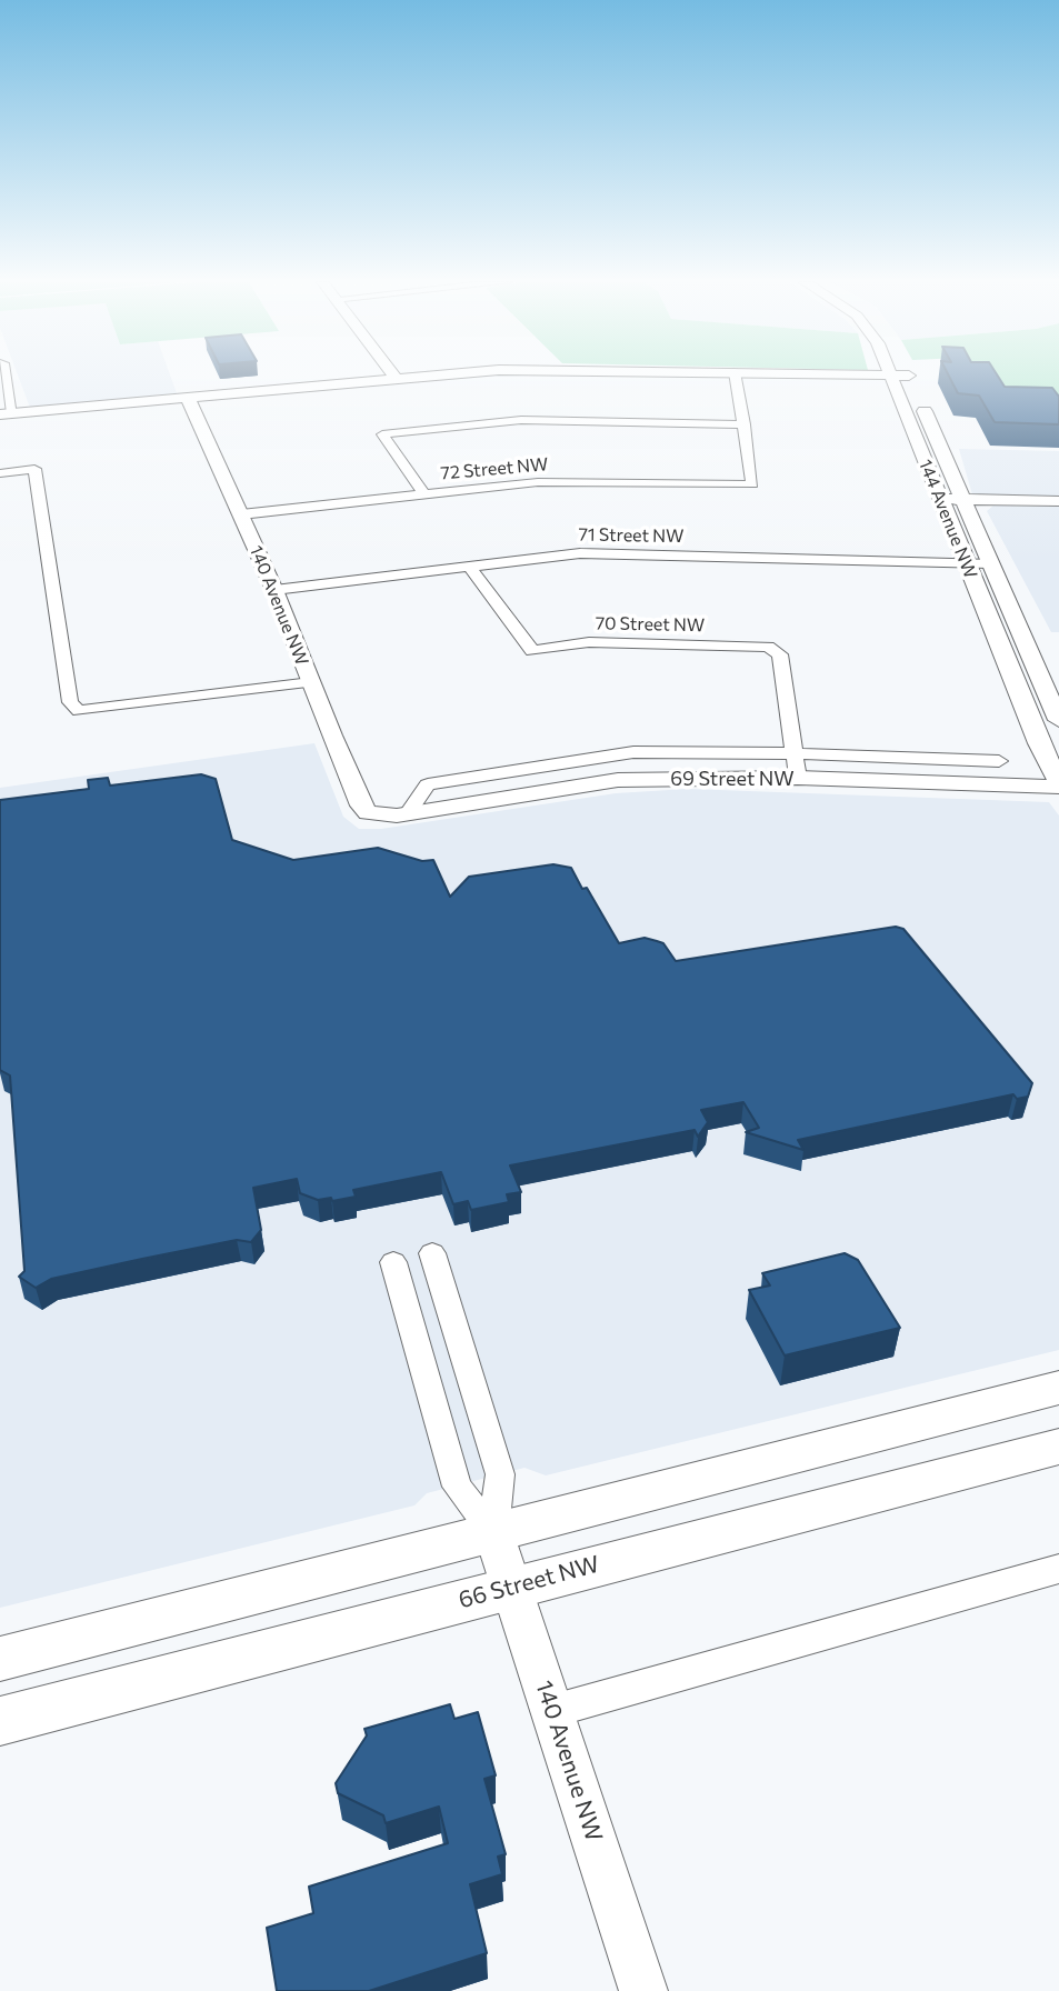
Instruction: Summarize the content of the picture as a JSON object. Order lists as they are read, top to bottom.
{
  "streets": {
    "main road": ["66 Street NW"],
    "street": [
      "72 Street NW",
      "144 Avenue NW",
      "71 Street NW",
      "140 Avenue NW",
      "70 Street NW",
      "69 Street NW"
    ]
  },
  "crossings": [
    ["72 Street NW", "140 Avenue NW"],
    ["144 Avenue NW", "71 Street NW"],
    ["144 Avenue NW", "69 Street NW"],
    ["71 Street NW", "140 Avenue NW"],
    ["71 Street NW", "70 Street NW"],
    ["140 Avenue NW", "69 Street NW"],
    ["140 Avenue NW", "66 Street NW"],
    ["70 Street NW", "69 Street NW"]
  ]
}
